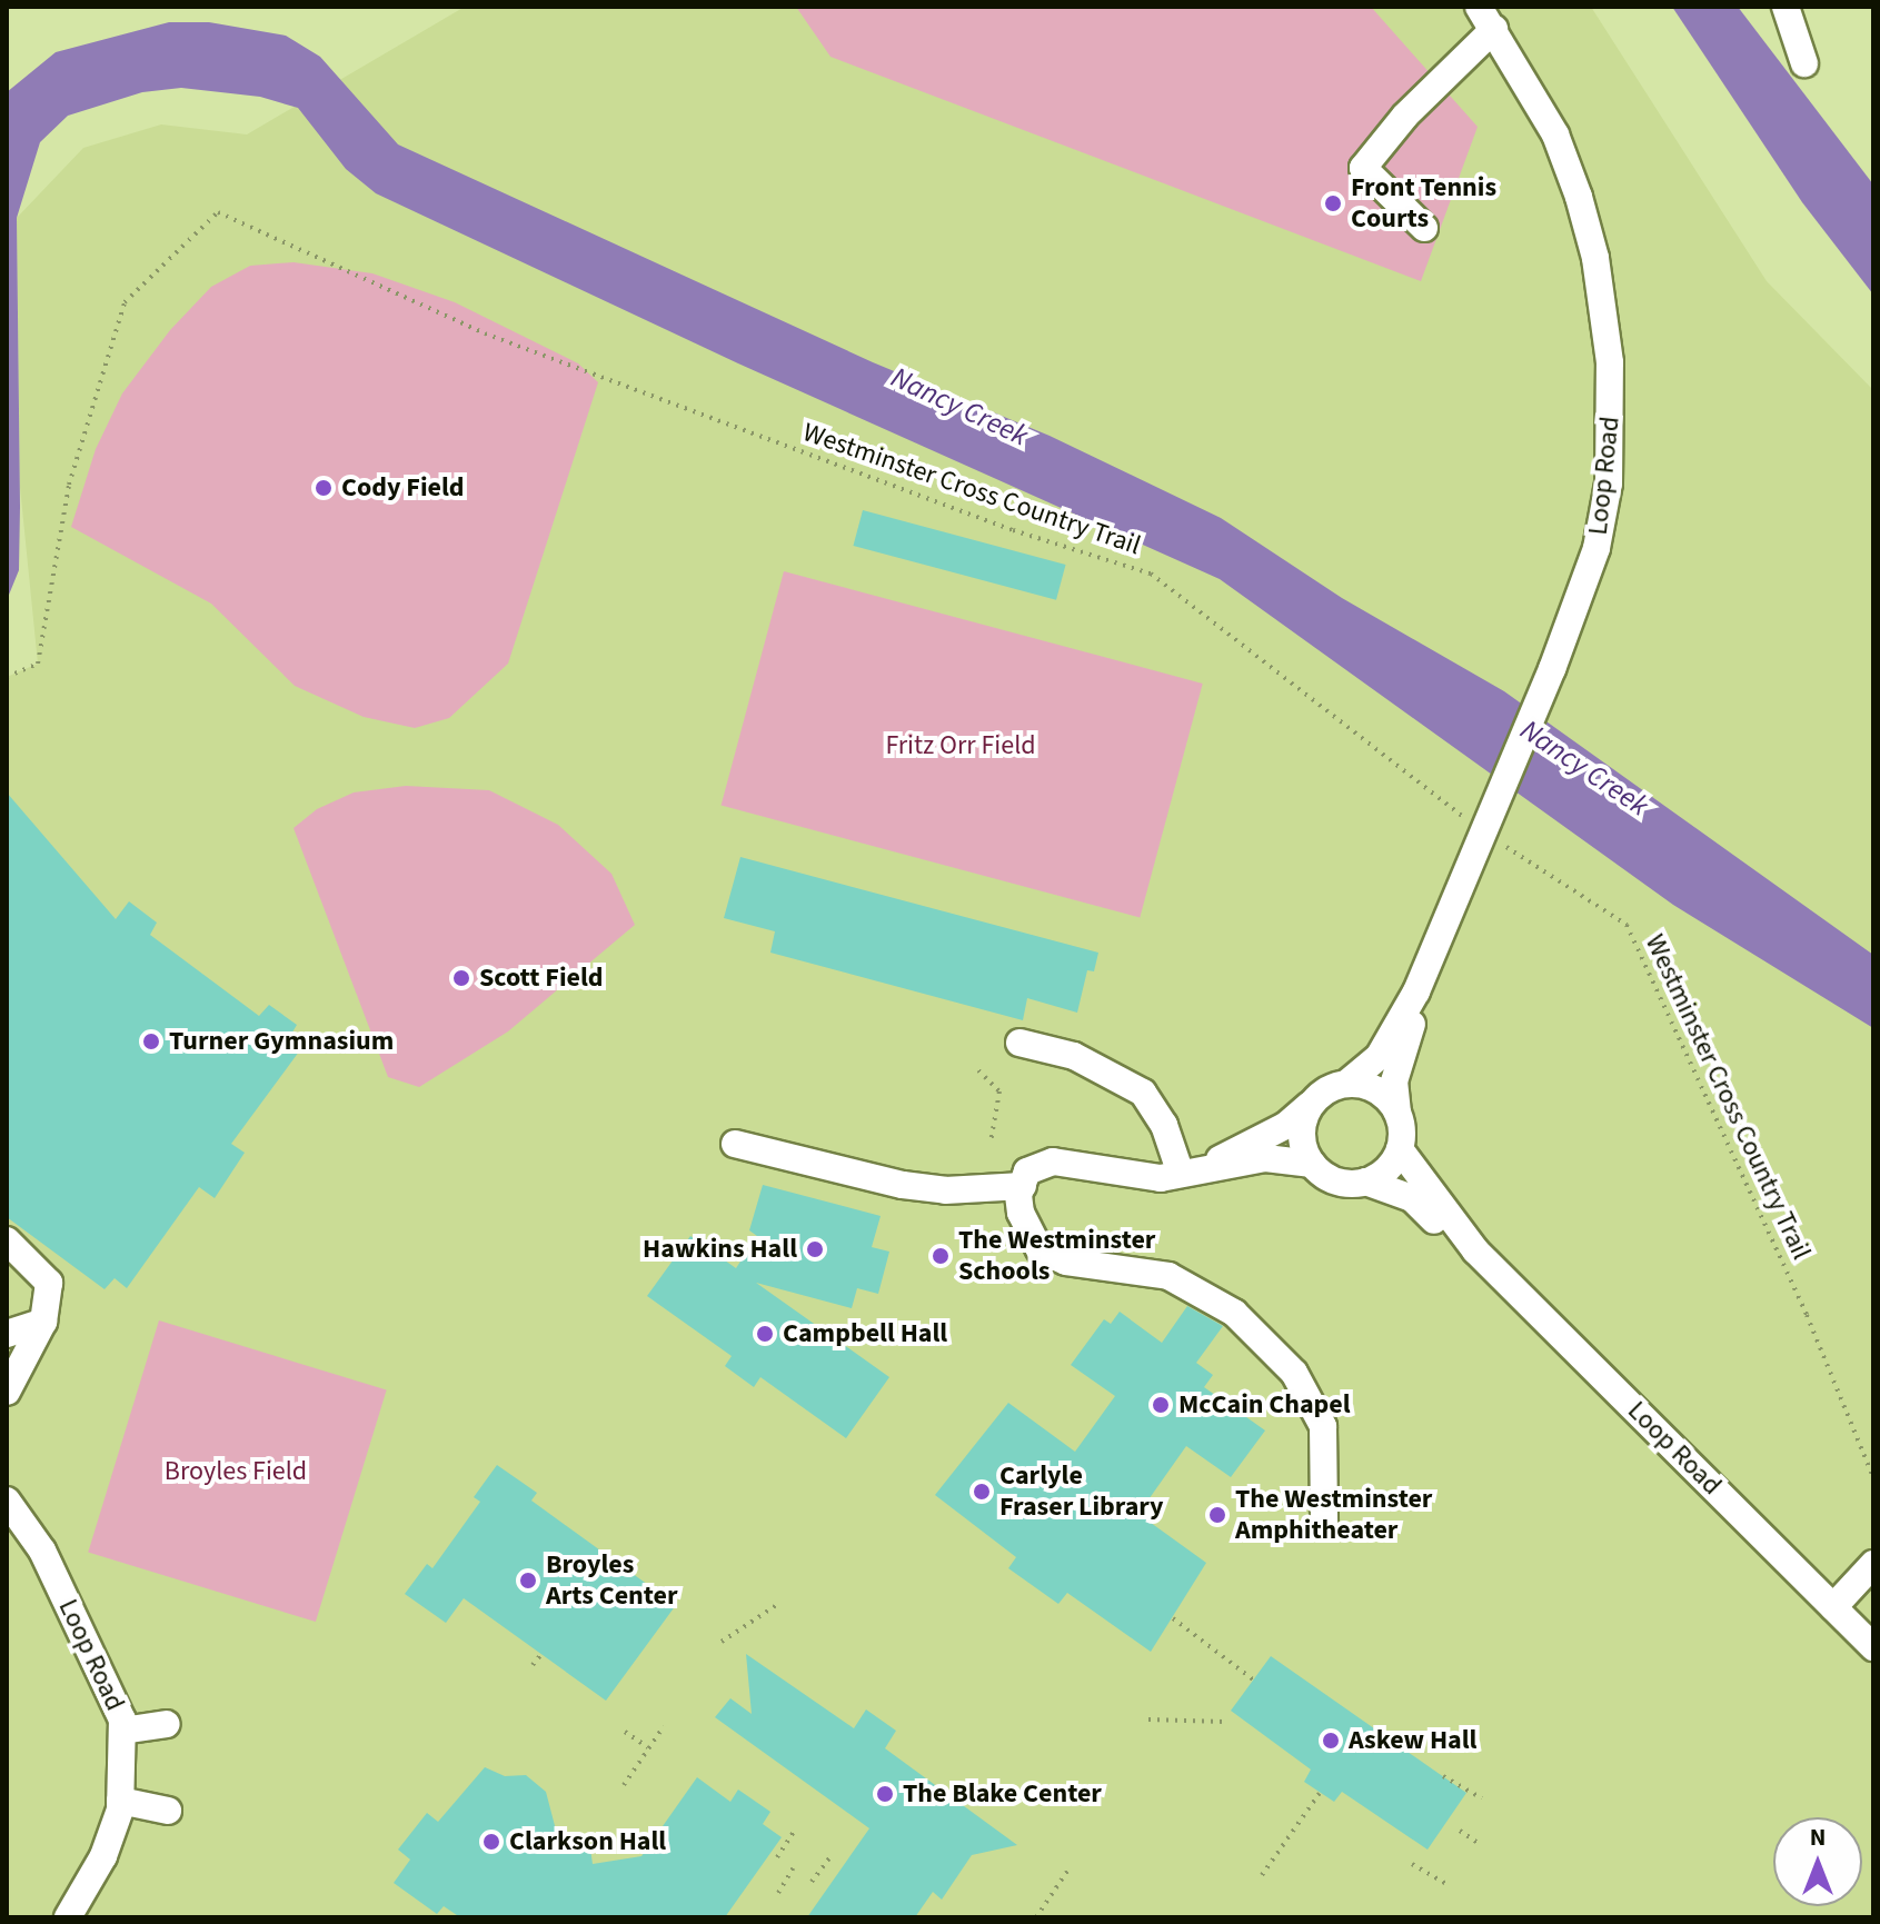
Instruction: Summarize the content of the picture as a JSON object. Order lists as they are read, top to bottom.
{
  "streets": {
    "street": ["Loop Road"],
    "path": ["Westminster Cross Country Trail"]
  },
  "crossings": [
    ["Loop Road", "Westminster Cross Country Trail"]
  ],
  "water": ["Nancy Creek"],
  "parks": ["Fritz Orr Field", "Broyles Field"],
  "places": [
    "Front Tennis Courts",
    "Cody Field",
    "Scott Field",
    "Turner Gymnasium",
    "Hawkins Hall",
    "The Westminster Schools",
    "Campbell Hall",
    "McCain Chapel",
    "Carlyle Fraser Library",
    "The Westminster Amphitheater",
    "Broyles Arts Center",
    "Askew Hall",
    "The Blake Center",
    "Clarkson Hall"
  ],
  "north": "top"
}
